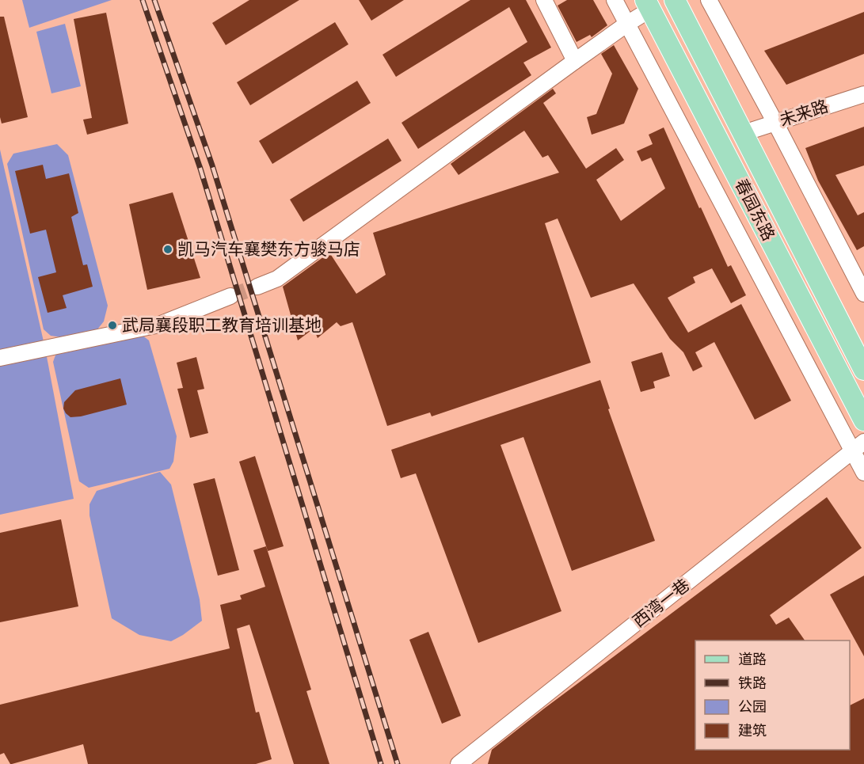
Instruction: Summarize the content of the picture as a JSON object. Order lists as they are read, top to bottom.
{
  "streets": {
    "main road": ["春园东路"],
    "street": ["未来路", "西湾一巷"]
  },
  "crossings": [
    ["未来路", "春园东路"]
  ],
  "places": ["凯马汽车襄樊东方骏马店", "武局襄段职工教育培训基地"],
  "legend": [
    "道路",
    "铁路",
    "公园",
    "建筑"
  ]
}
